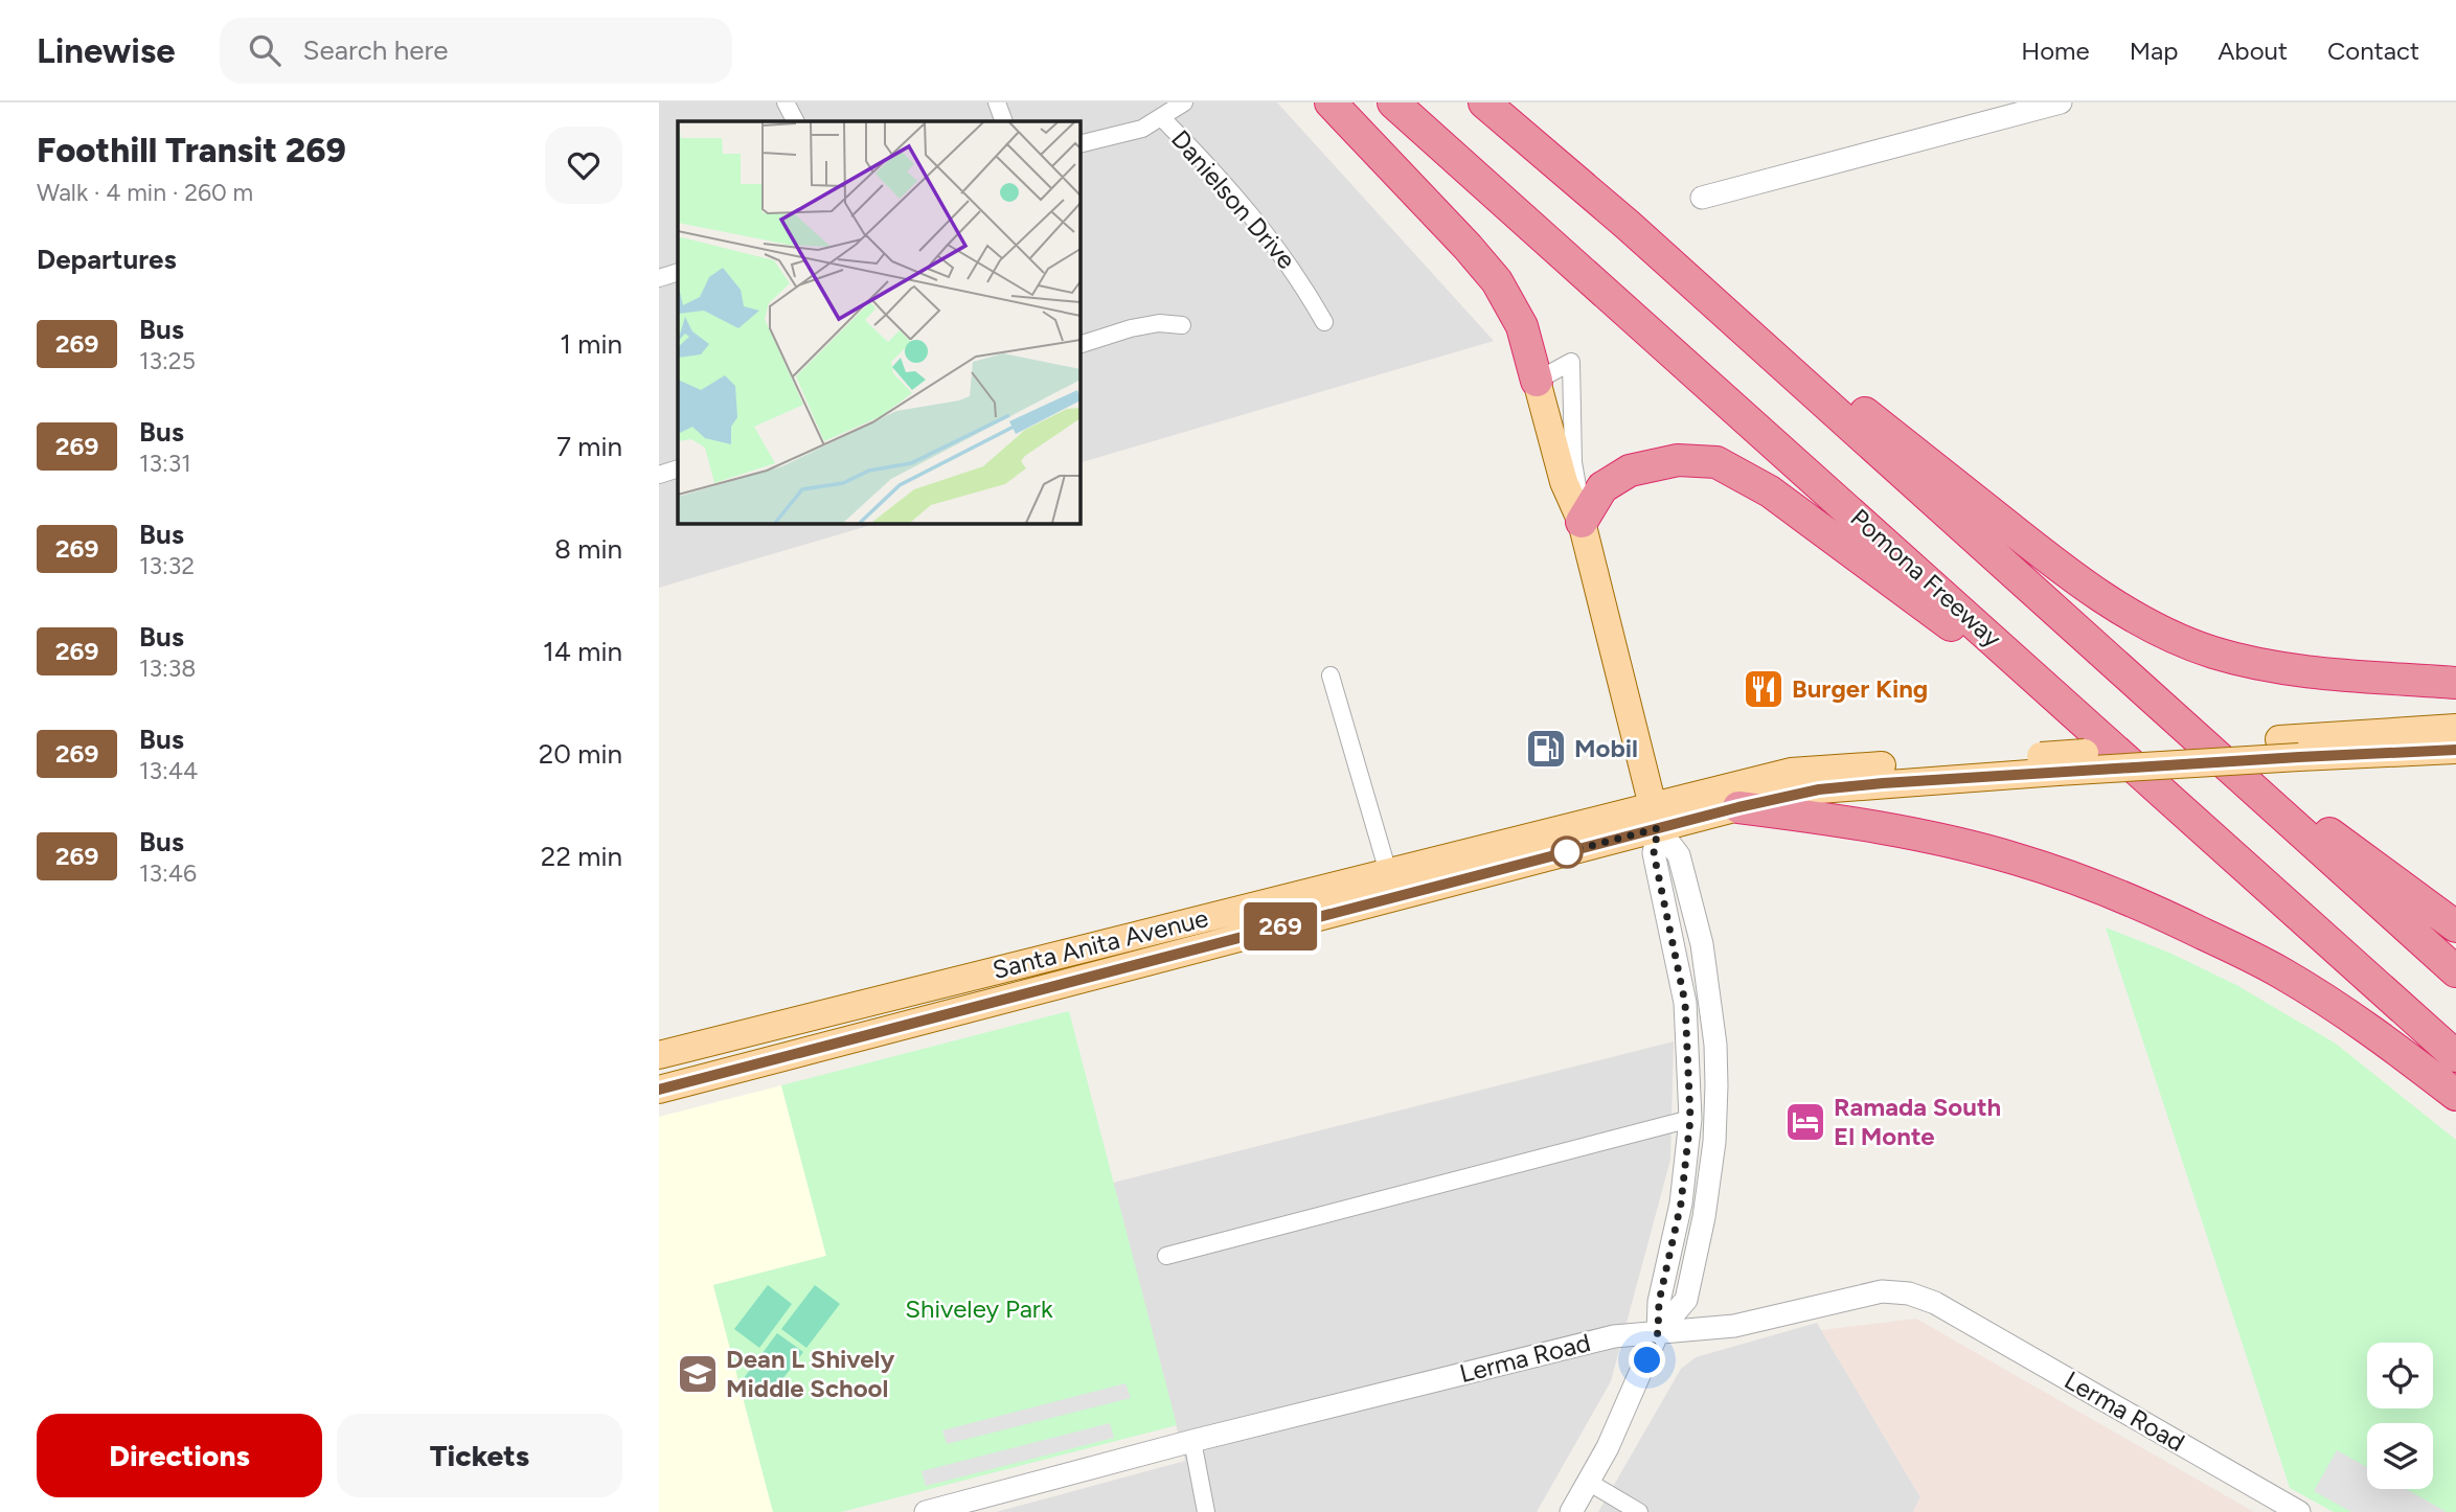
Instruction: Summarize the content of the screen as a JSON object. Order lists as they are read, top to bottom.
{
  "streets": {
    "highway": ["Pomona Freeway"],
    "main road": ["Santa Anita Avenue"],
    "street": ["Danielson Drive", "Lerma Road"]
  },
  "parks": ["Shiveley Park"],
  "places": {
    "restaurant": ["Burger King"],
    "fuel station": ["Mobil"],
    "hotel": ["Ramada South El Monte"],
    "school or university": ["Dean L Shively Middle School"]
  },
  "lines": ["bus line 269"],
  "page": {
    "header": "Linewise",
    "search": "Search here",
    "nav": [
      "Home",
      "Map",
      "About",
      "Contact"
    ],
    "heading": [
      ["Foothill Transit 269", "Walk · 4 min · 260 m"],
      "Departures"
    ],
    "on_map": "269",
    "list": [
      {
        "mark": "269",
        "name": "Bus",
        "note": "13:25",
        "value": "1 min"
      },
      {
        "mark": "269",
        "name": "Bus",
        "note": "13:31",
        "value": "7 min"
      },
      {
        "mark": "269",
        "name": "Bus",
        "note": "13:32",
        "value": "8 min"
      },
      {
        "mark": "269",
        "name": "Bus",
        "note": "13:38",
        "value": "14 min"
      },
      {
        "mark": "269",
        "name": "Bus",
        "note": "13:44",
        "value": "20 min"
      },
      {
        "mark": "269",
        "name": "Bus",
        "note": "13:46",
        "value": "22 min"
      }
    ],
    "buttons": ["Directions", "Tickets"]
  }
}
